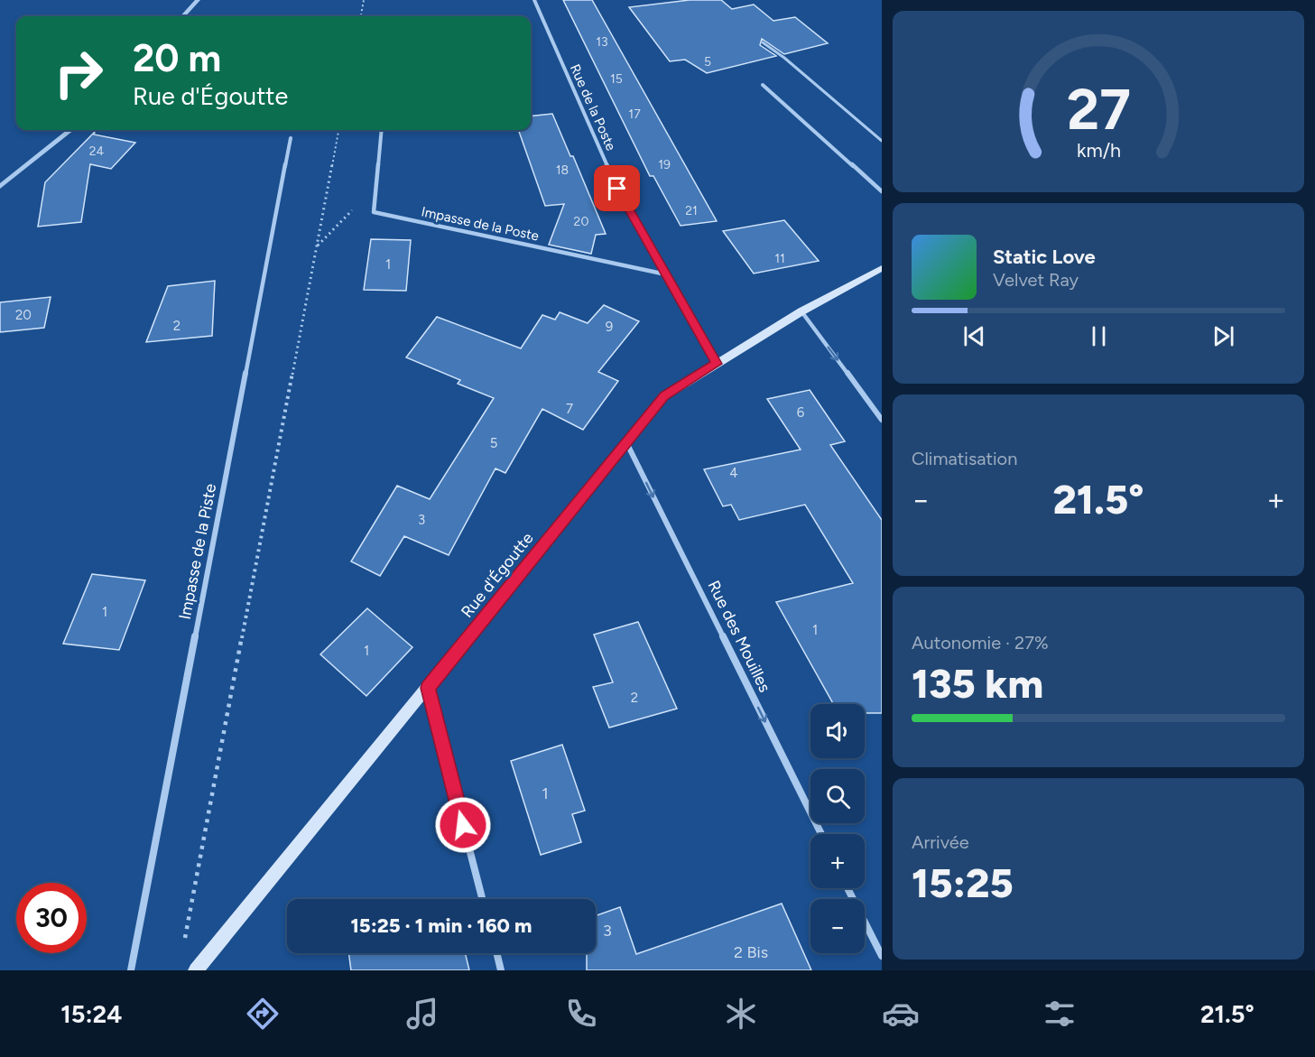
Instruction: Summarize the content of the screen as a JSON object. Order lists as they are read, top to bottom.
{
  "streets": {
    "main road": ["Rue d'Égoutte"],
    "street": [
      "Rue de la Poste",
      "Impasse de la Poste",
      "Impasse de la Piste",
      "Rue des Mouilles"
    ]
  },
  "crossings": [
    ["Rue de la Poste", "Impasse de la Poste"],
    ["Rue de la Poste", "Rue d'Égoutte"],
    ["Rue d'Égoutte", "Rue des Mouilles"]
  ],
  "one_way": ["Rue des Mouilles"],
  "house_numbers": [
    "13",
    "5",
    "15",
    "17",
    "24",
    "19",
    "18",
    "21",
    "20",
    "11",
    "1",
    "20",
    "2",
    "9",
    "7",
    "6",
    "5",
    "4",
    "3",
    "1",
    "1",
    "1",
    "2",
    "1",
    "3",
    "2 Bis"
  ],
  "page": {
    "turn": ["20 m", "Rue d'Égoutte"],
    "song": ["Static Love", "Velvet Ray"],
    "tile": [
      "Climatisation",
      ["Autonomie · 27%", "135 km"],
      ["Arrivée", "15:25"]
    ],
    "heat": ["−", "21.5°", "+"],
    "map_buttons": ["+", "−"],
    "limit": "30",
    "trip": "15:25 · 1 min · 160 m",
    "tabs": ["15:24", "21.5°"],
    "gauge": ["27", "km/h"]
  }
}
